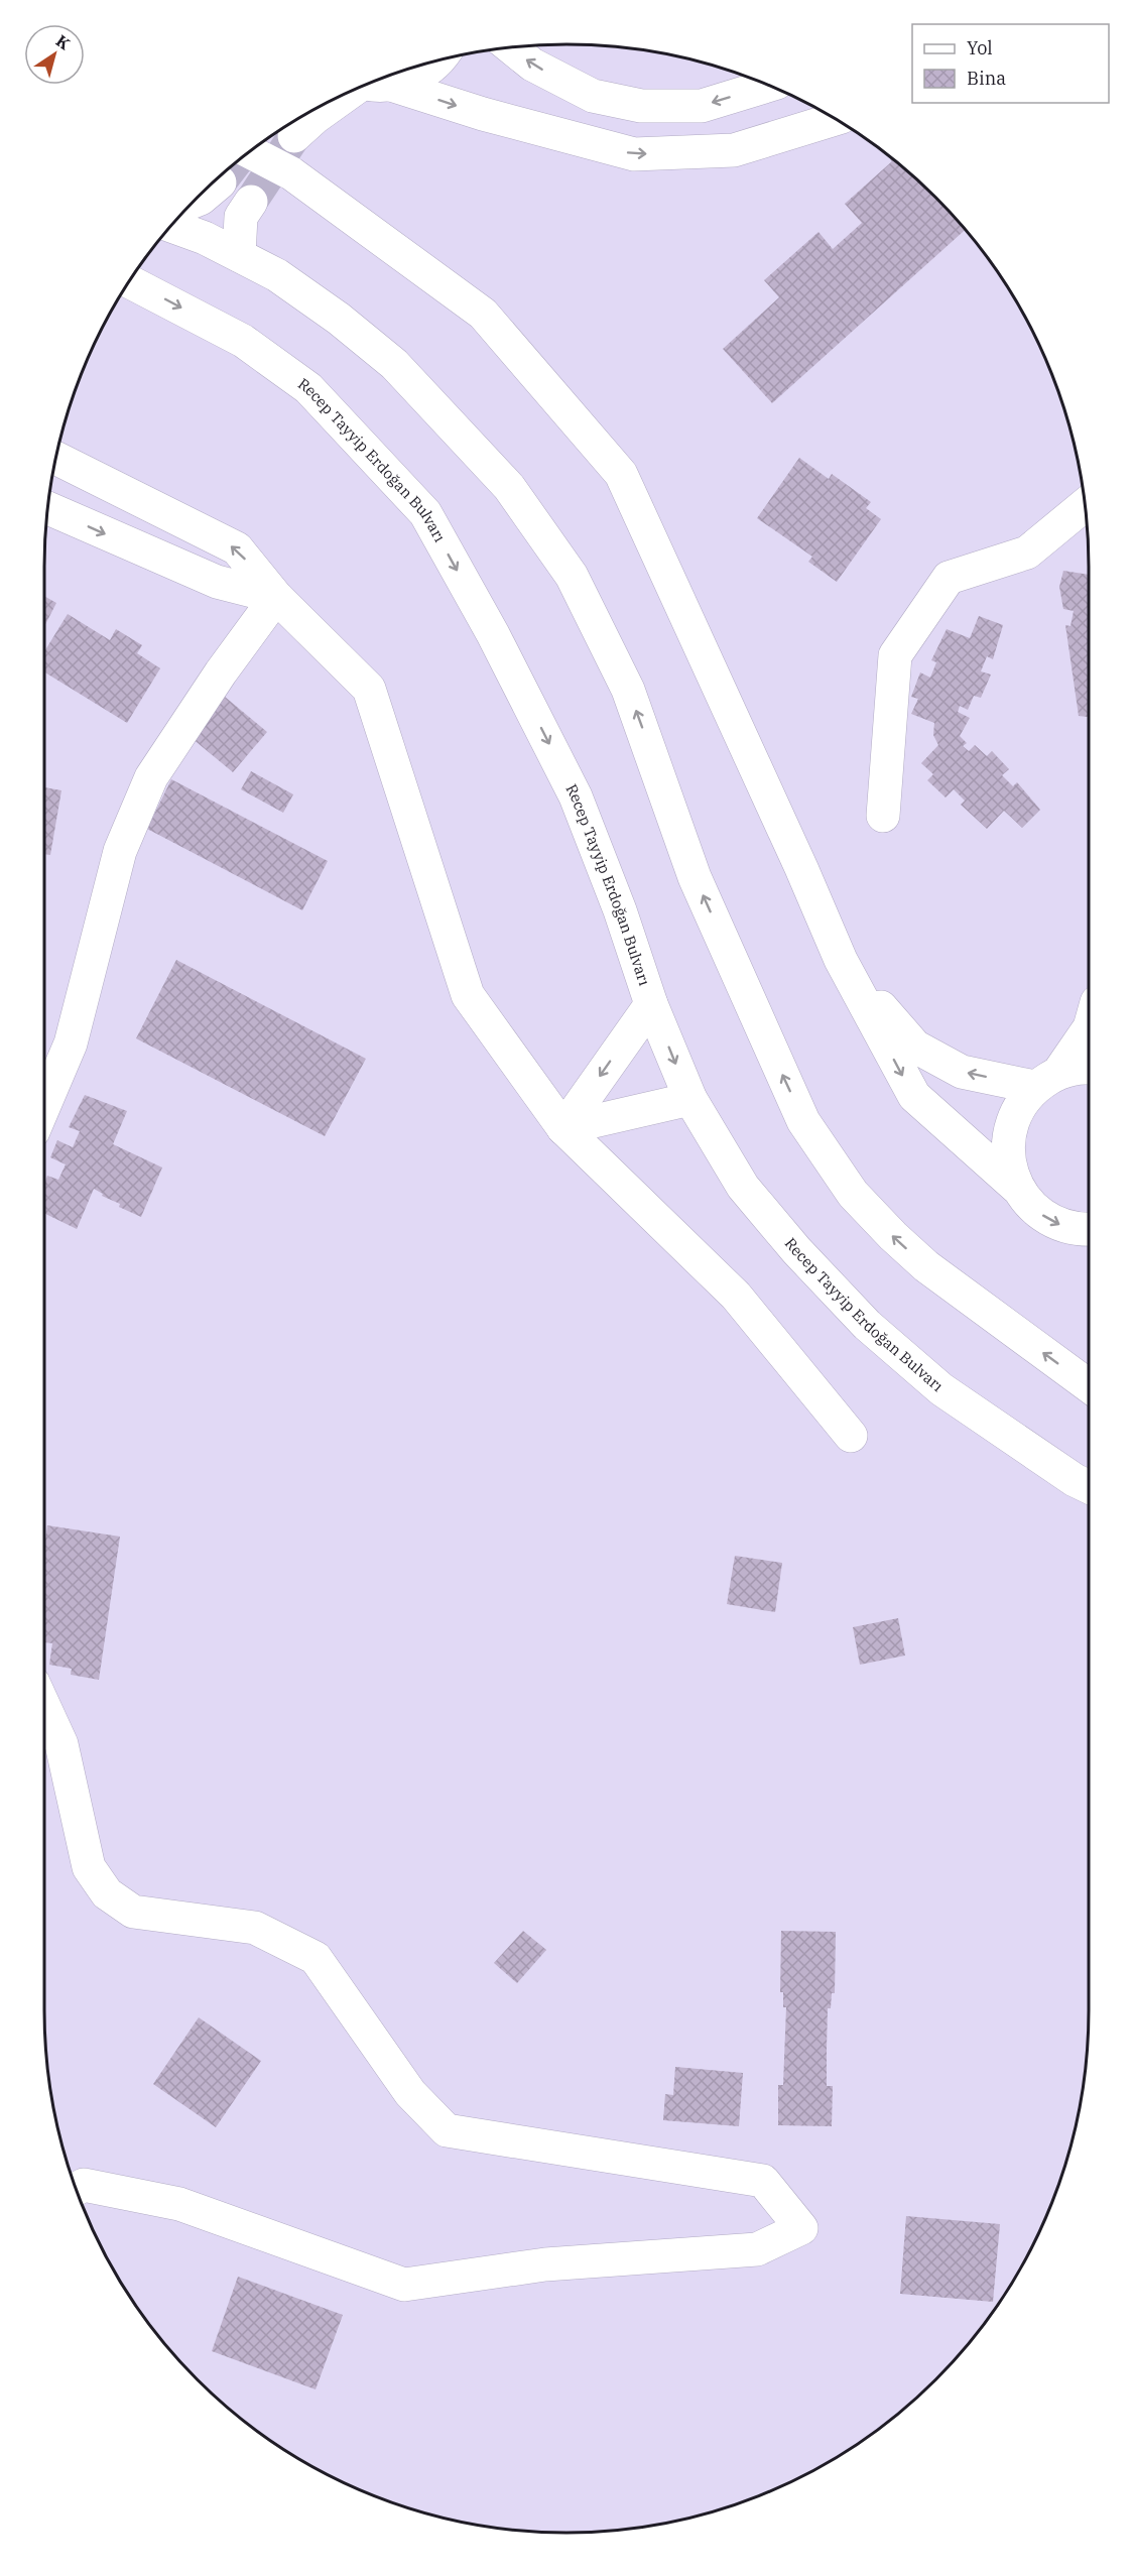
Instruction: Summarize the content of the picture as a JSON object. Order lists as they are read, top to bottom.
{
  "streets": {
    "street": ["Recep Tayyip Erdoğan Bulvarı"]
  },
  "legend": ["Yol", "Bina"],
  "north": "top right"
}
